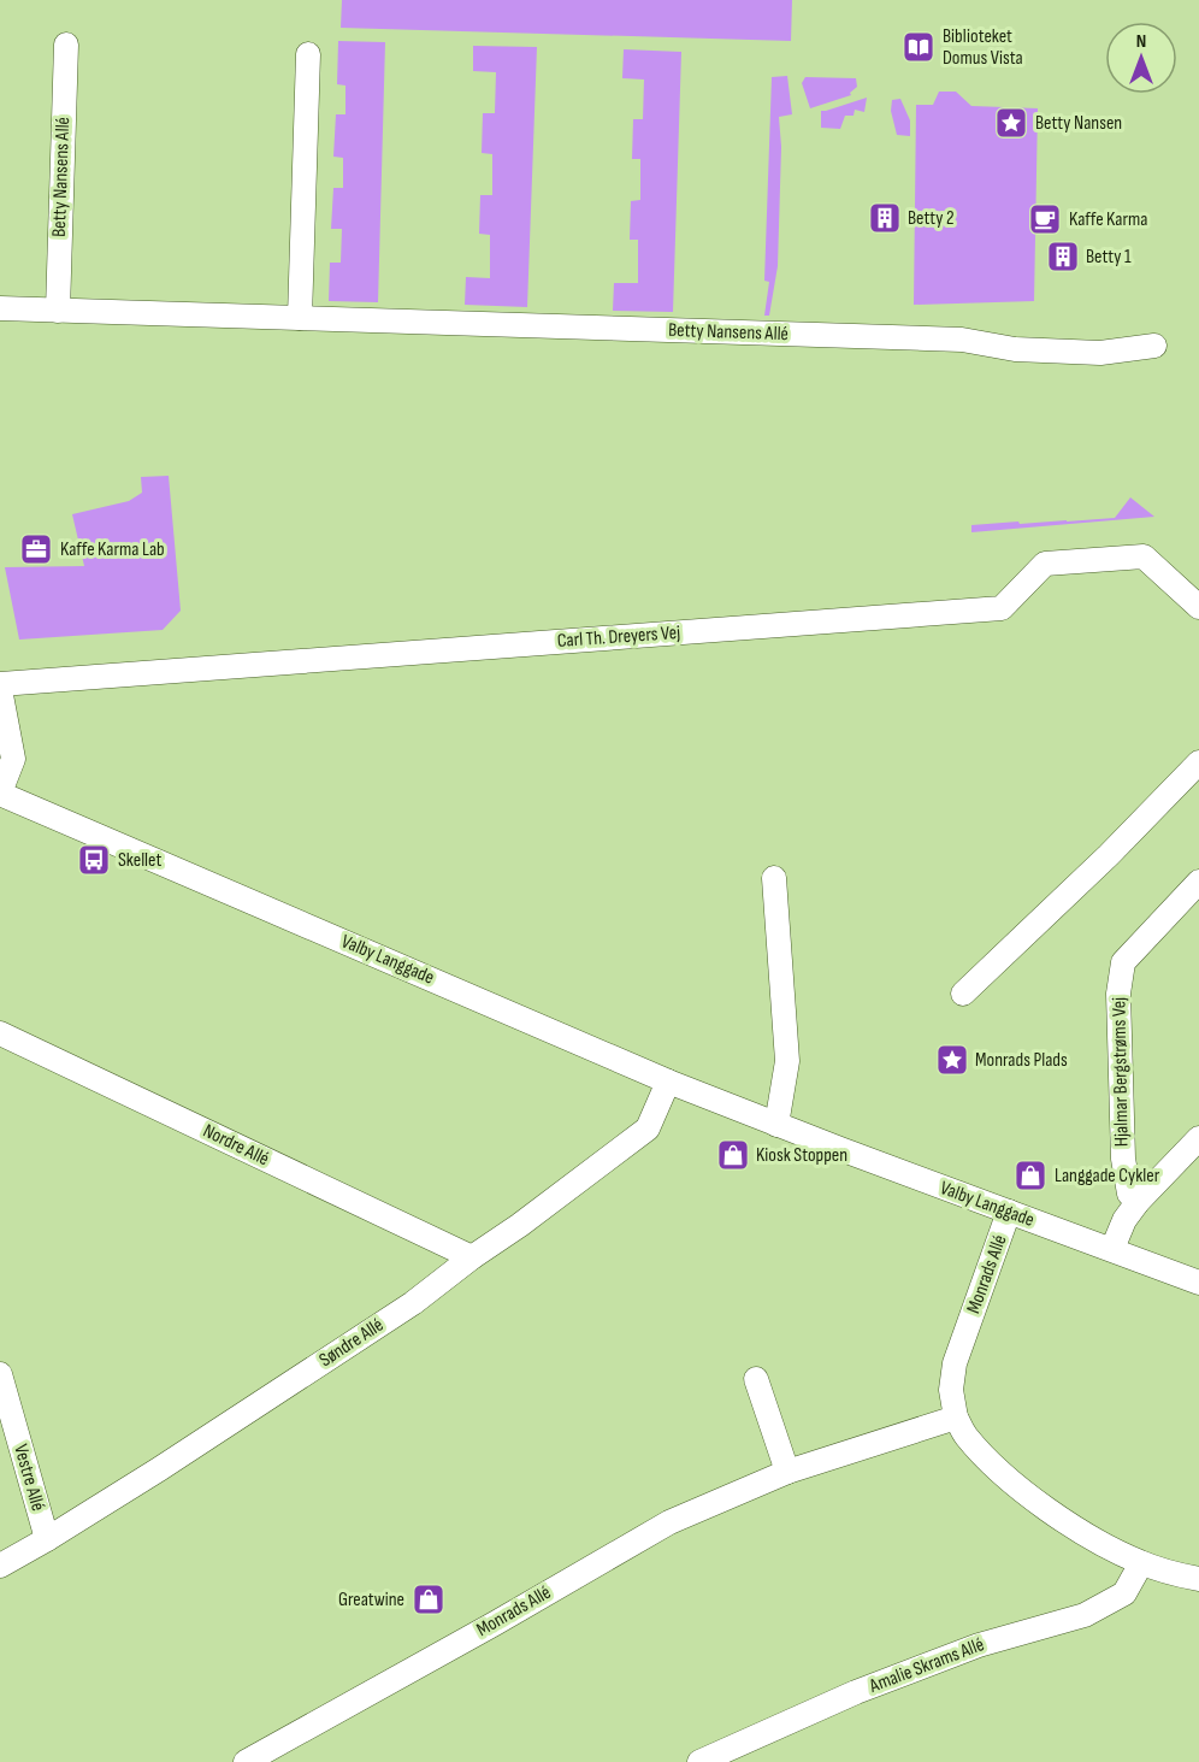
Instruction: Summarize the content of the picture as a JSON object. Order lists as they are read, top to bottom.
{
  "streets": {
    "street": [
      "Betty Nansens Allé",
      "Carl Th. Dreyers Vej",
      "Valby Langgade",
      "Hjalmar Bergstrøms Vej",
      "Nordre Allé",
      "Monrads Allé",
      "Søndre Allé",
      "Vestre Allé",
      "Amalie Skrams Allé"
    ]
  },
  "crossings": [
    ["Valby Langgade", "Monrads Allé"],
    ["Valby Langgade", "Søndre Allé"],
    ["Nordre Allé", "Søndre Allé"],
    ["Søndre Allé", "Vestre Allé"]
  ],
  "places": {
    "library": ["Biblioteket Domus Vista"],
    "place": ["Betty Nansen", "Monrads Plads"],
    "building": ["Betty 2", "Betty 1"],
    "cafe": ["Kaffe Karma"],
    "office": ["Kaffe Karma Lab"],
    "bus stop": ["Skellet"],
    "shop": ["Kiosk Stoppen", "Langgade Cykler", "Greatwine"]
  },
  "north": "top"
}
